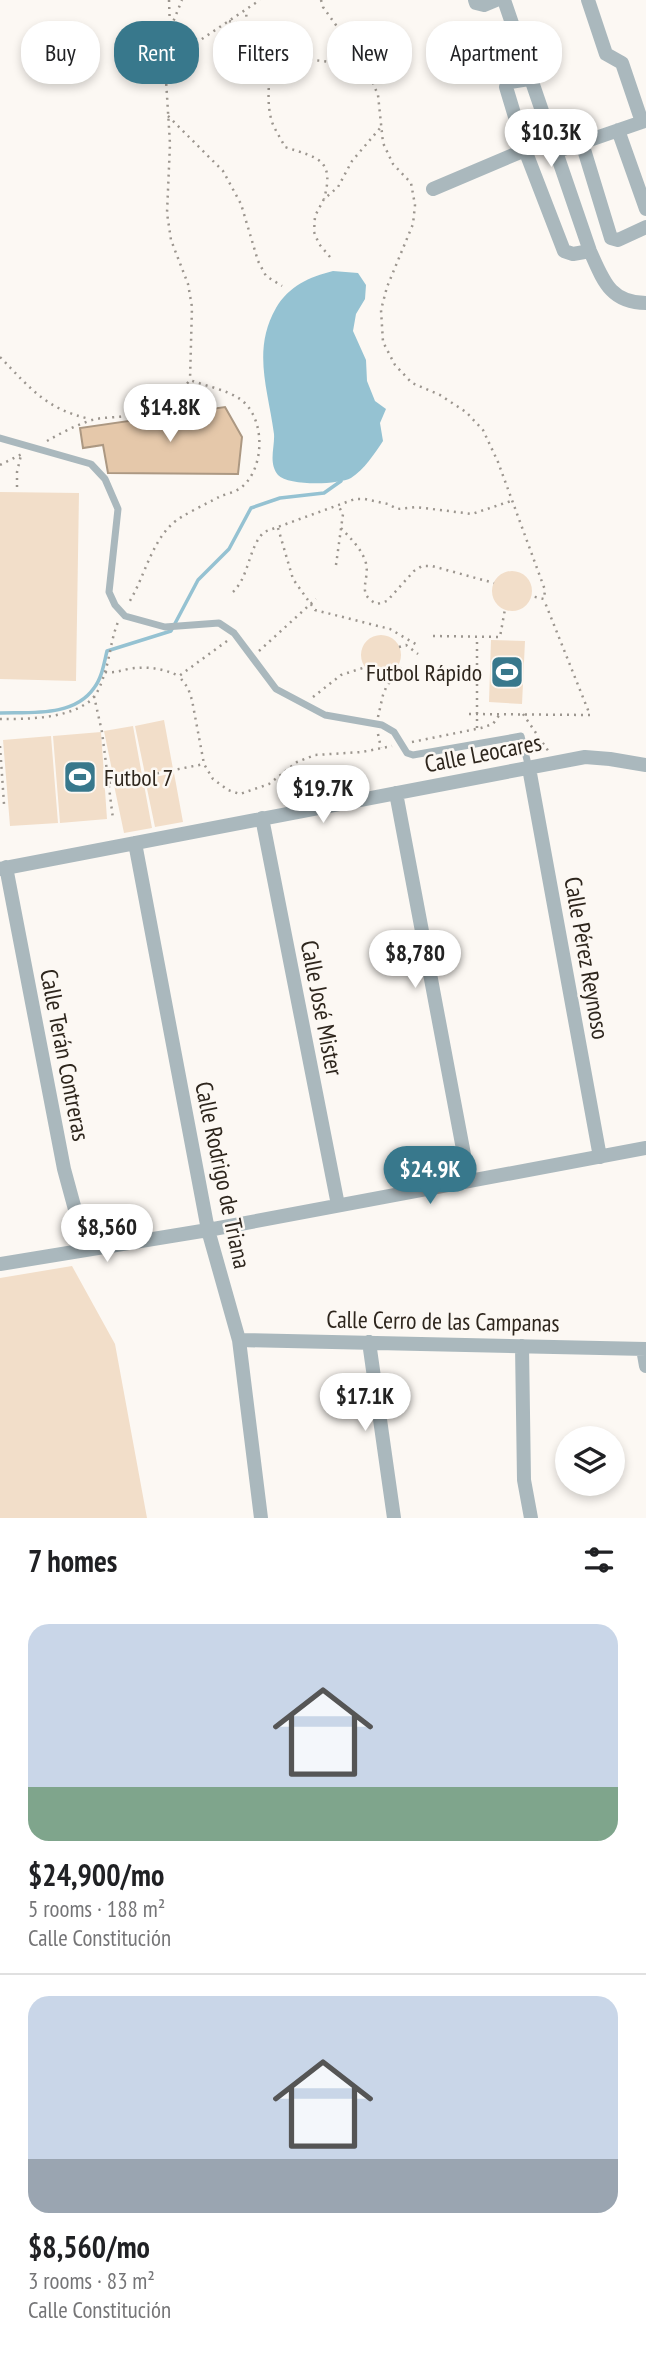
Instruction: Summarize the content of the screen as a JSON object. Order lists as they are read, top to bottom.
{
  "streets": {
    "street": [
      "Calle Leocares",
      "Calle Pérez Reynoso",
      "Calle José Mister",
      "Calle Terán Contreras",
      "Calle Rodrigo de Triana",
      "Calle Cerro de las Campanas"
    ]
  },
  "crossings": [
    ["Calle Leocares", "Calle Pérez Reynoso"],
    ["Calle Leocares", "Calle José Mister"],
    ["Calle Leocares", "Calle Terán Contreras"],
    ["Calle Leocares", "Calle Rodrigo de Triana"],
    ["Calle Rodrigo de Triana", "Calle Cerro de las Campanas"]
  ],
  "places": {
    "sports": ["Futbol Rápido", "Futbol 7"]
  },
  "page": {
    "chip": [
      "Buy",
      "Rent",
      "Filters",
      "New",
      "Apartment"
    ],
    "price": [
      "$10.3K",
      "$14.8K",
      "$19.7K",
      "$8,780",
      "$24.9K",
      "$8,560",
      "$17.1K"
    ],
    "heading": "7 homes",
    "list": [
      {
        "name": "$24,900/mo",
        "note": "5 rooms · 188 m² · Calle Constitución"
      },
      {
        "name": "$8,560/mo",
        "note": "3 rooms · 83 m² · Calle Constitución"
      }
    ]
  }
}
